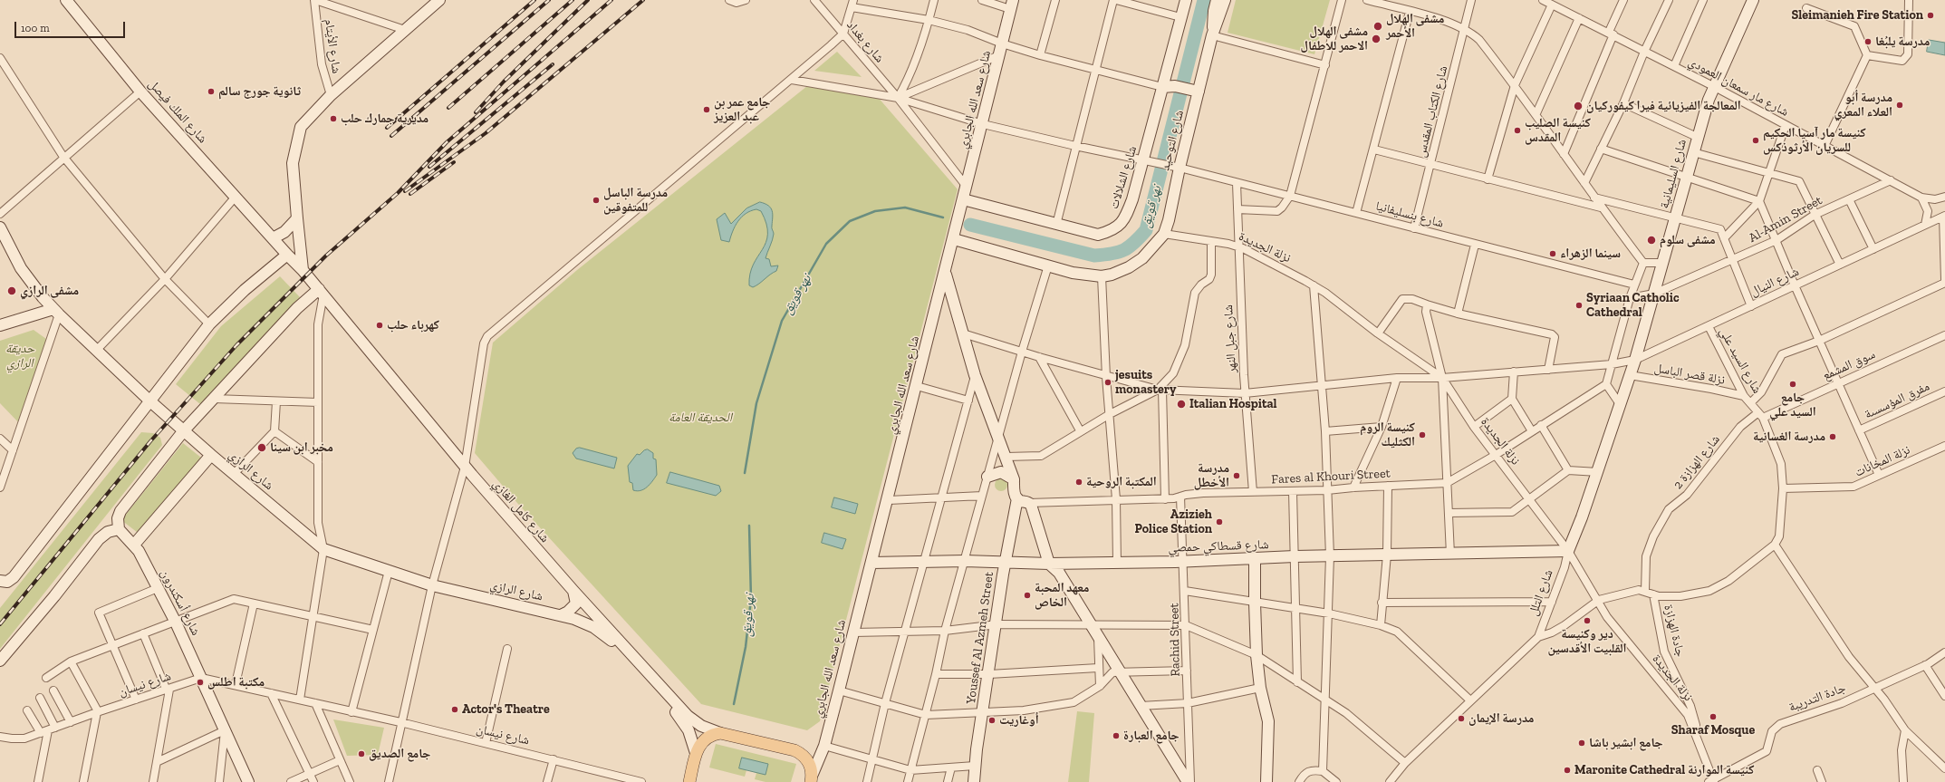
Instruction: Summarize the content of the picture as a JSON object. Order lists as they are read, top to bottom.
{
  "streets": {
    "main road": [
      "شارع سعد الله الجابري",
      "شارع الملك فيصل",
      "شارع التوحيد",
      "شارع السليمانية",
      "شارع الشلالات",
      "شارع الرازي",
      "شارع كامل الغازي",
      "شارع قسطاكي حمصي",
      "شارع التلل",
      "شارع أسكندرون",
      "Youssef Al Azmeh Street"
    ],
    "street": [
      "شارع بغداد",
      "شارع الأيتام",
      "شارع مار سمعان العمودي",
      "شارع الكتاب المقدس",
      "شارع بنسليفانيا",
      "Al-Amin Street",
      "نزلة الجديدة",
      "شارع النيال",
      "شارع جبل النهر",
      "شارع السيد علي",
      "سوق المشمع",
      "نزلة قصر الباسل",
      "مفرق المؤسسىة",
      "نزلة المخانات",
      "شارع الهزازة 2",
      "Fares al Khouri Street",
      "جادة الهزازة",
      "Rachid Street",
      "شارع نيسان",
      "جادة التدريبة"
    ]
  },
  "crossings": [
    ["شارع بغداد", "شارع سعد الله الجابري"],
    ["شارع بغداد", "شارع بنسليفانيا"],
    ["شارع مار سمعان العمودي", "شارع السليمانية"],
    ["شارع مار سمعان العمودي", "Al-Amin Street"],
    ["شارع سعد الله الجابري", "شارع التوحيد"],
    ["شارع سعد الله الجابري", "شارع الشلالات"],
    ["شارع سعد الله الجابري", "شارع بنسليفانيا"],
    ["شارع سعد الله الجابري", "شارع قسطاكي حمصي"],
    ["شارع سعد الله الجابري", "Youssef Al Azmeh Street"],
    ["شارع الملك فيصل", "شارع كامل الغازي"],
    ["شارع الكتاب المقدس", "شارع بنسليفانيا"],
    ["شارع التوحيد", "شارع بنسليفانيا"],
    ["شارع التوحيد", "نزلة الجديدة"],
    ["شارع السليمانية", "Al-Amin Street"],
    ["شارع السليمانية", "شارع النيال"],
    ["شارع السليمانية", "شارع التلل"],
    ["شارع الشلالات", "شارع بنسليفانيا"],
    ["شارع بنسليفانيا", "شارع جبل النهر"],
    ["نزلة الجديدة", "شارع النيال"],
    ["نزلة الجديدة", "شارع جبل النهر"],
    ["نزلة الجديدة", "Fares al Khouri Street"],
    ["نزلة الجديدة", "شارع قسطاكي حمصي"],
    ["نزلة الجديدة", "شارع التلل"],
    ["نزلة الجديدة", "جادة الهزازة"],
    ["نزلة الجديدة", "جادة التدريبة"],
    ["شارع النيال", "شارع جبل النهر"],
    ["شارع النيال", "شارع السيد علي"],
    ["شارع النيال", "شارع التلل"],
    ["شارع النيال", "Youssef Al Azmeh Street"],
    ["شارع جبل النهر", "Fares al Khouri Street"],
    ["شارع السيد علي", "سوق المشمع"],
    ["شارع السيد علي", "نزلة قصر الباسل"],
    ["شارع السيد علي", "نزلة المخانات"],
    ["شارع السيد علي", "شارع الهزازة 2"],
    ["سوق المشمع", "شارع الهزازة 2"],
    ["نزلة قصر الباسل", "شارع التلل"],
    ["Fares al Khouri Street", "Rachid Street"],
    ["شارع قسطاكي حمصي", "شارع التلل"],
    ["شارع قسطاكي حمصي", "Youssef Al Azmeh Street"],
    ["شارع قسطاكي حمصي", "Rachid Street"],
    ["شارع أسكندرون", "شارع نيسان"]
  ],
  "water": ["نهر قويق"],
  "parks": ["حديقة الرازي", "الحديقة العامة"],
  "places": [
    "Sleimanieh Fire Station",
    "مشفى الهلال الأحمر",
    "مشفى الهلال الاحمر للاطفال",
    "مدرسة يلبُغا",
    "ثانوية جورج سالم",
    "مدرسة أبو العلاء المعري",
    "المعالجة الفيزيائية فيرا كيفوركيان",
    "جامع عمر بن عبد العزيز",
    "مديرية جمارك حلب",
    "كنيسة الصليب المقدس",
    "كنيسة مار آسيا الحكيم للسريان الأرثوذكس",
    "مدرسة الباسل للمتفوقين",
    "مشفى سلوم",
    "سينما الزهراء",
    "مشفى الرازي",
    "Syriaan Catholic Cathedral",
    "كهرباء حلب",
    "jesuits monastery",
    "جامع السيد علي",
    "Italian Hospital",
    "كنيسة الروم الكثليك",
    "مدرسة الغسانية",
    "مخبر ابن سينا",
    "مدرسة الأخطل",
    "المكتبة الروحية",
    "Azizieh Police Station",
    "معهد المحبة الخاص",
    "دير وكنيسة القلبيت الأقدسين",
    "مكتبة اطلس",
    "Actor's Theatre",
    "Sharaf Mosque",
    "مدرسة الإيمان",
    "أوغاريت",
    "جامع العبارة",
    "جامع ابشير باشا",
    "جامع الصديق",
    "Maronite Cathedral كنيسة الموارنة"
  ],
  "scale_bar": "100 m"
}
